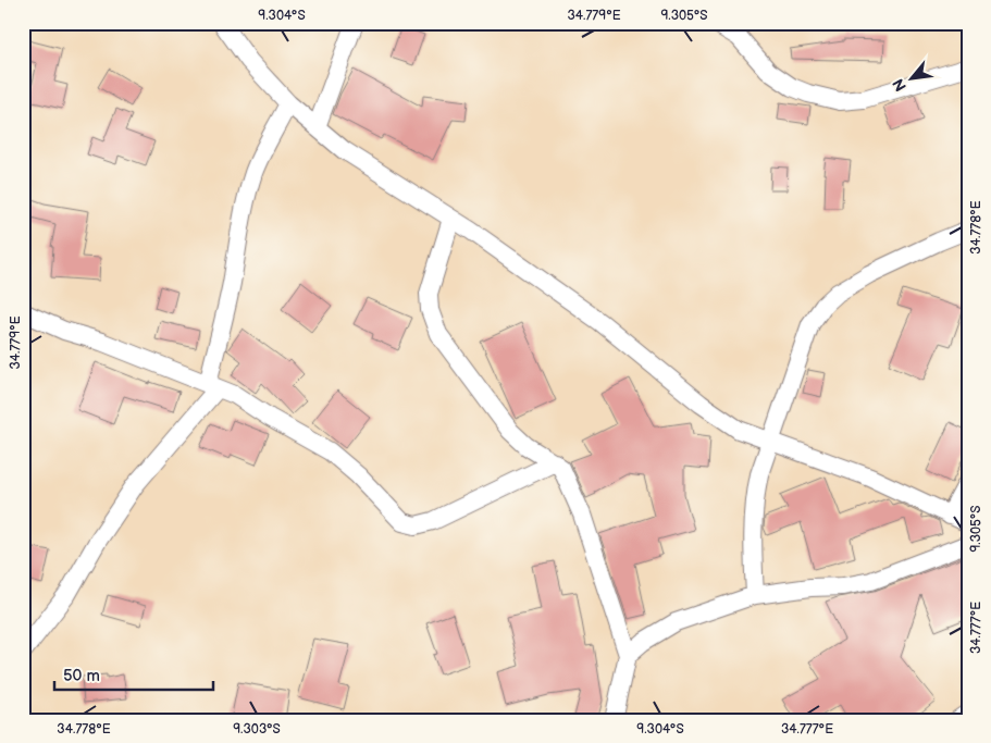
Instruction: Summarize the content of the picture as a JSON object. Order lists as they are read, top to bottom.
{
  "scale_bar": "50 m",
  "north": "bottom left",
  "coordinates": [
    "9.304°S",
    "34.779°E",
    "9.305°S",
    "34.778°E",
    "34.777°E",
    "9.303°S"
  ]
}
